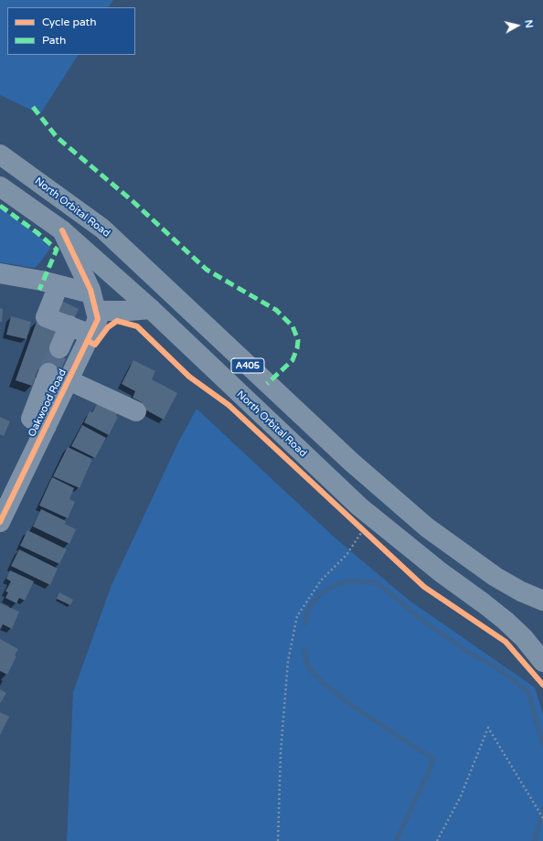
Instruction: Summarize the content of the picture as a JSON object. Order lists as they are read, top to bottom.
{
  "streets": {
    "highway": ["North Orbital Road", "A405"],
    "street": ["Oakwood Road"]
  },
  "crossings": [
    ["North Orbital Road", "Oakwood Road"]
  ],
  "legend": ["Cycle path", "Path"],
  "north": "right"
}
